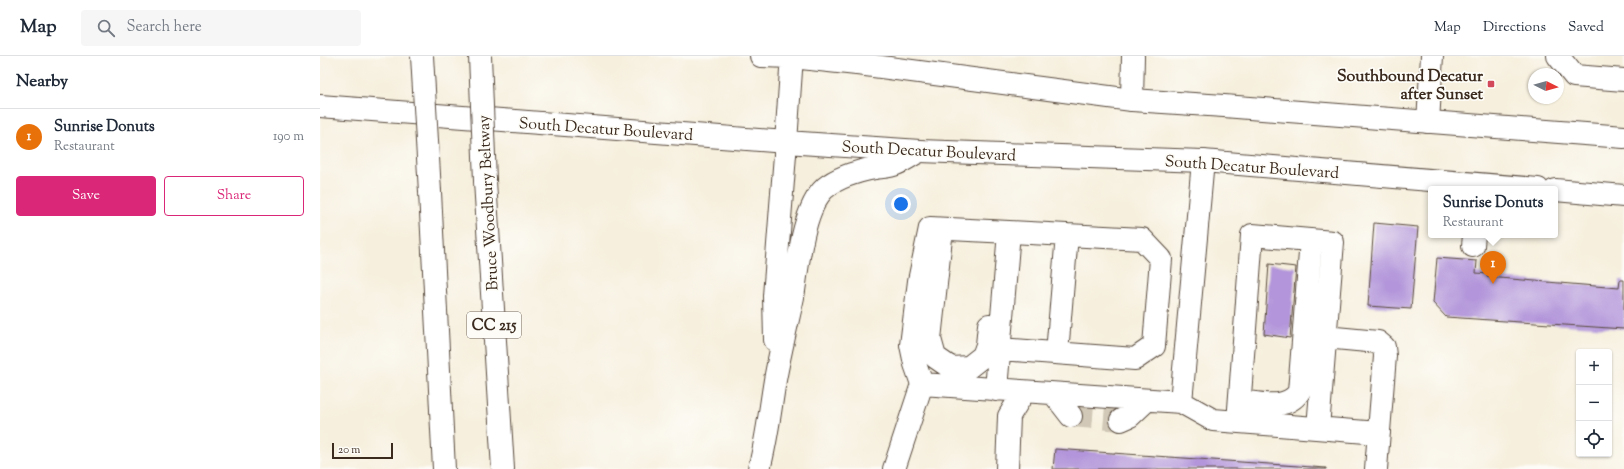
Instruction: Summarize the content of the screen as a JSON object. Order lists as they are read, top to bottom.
{
  "streets": {
    "main road": ["South Decatur Boulevard", "Bruce Woodbury Beltway", "CC 215"]
  },
  "places": {
    "transit": ["Southbound Decatur after Sunset"]
  },
  "scale_bar": "20 m",
  "north": "right",
  "page": {
    "header": "Map",
    "search": "Search here",
    "nav": ["Map", "Directions", "Saved"],
    "heading": "Nearby",
    "list": [
      {
        "mark": "1",
        "name": "Sunrise Donuts",
        "note": "Restaurant",
        "value": "190 m"
      }
    ],
    "buttons": ["Save", "Share"],
    "popup": ["Sunrise Donuts", "Restaurant"],
    "pins": "1",
    "map_buttons": ["+", "−"],
    "scale": "20 m"
  }
}
